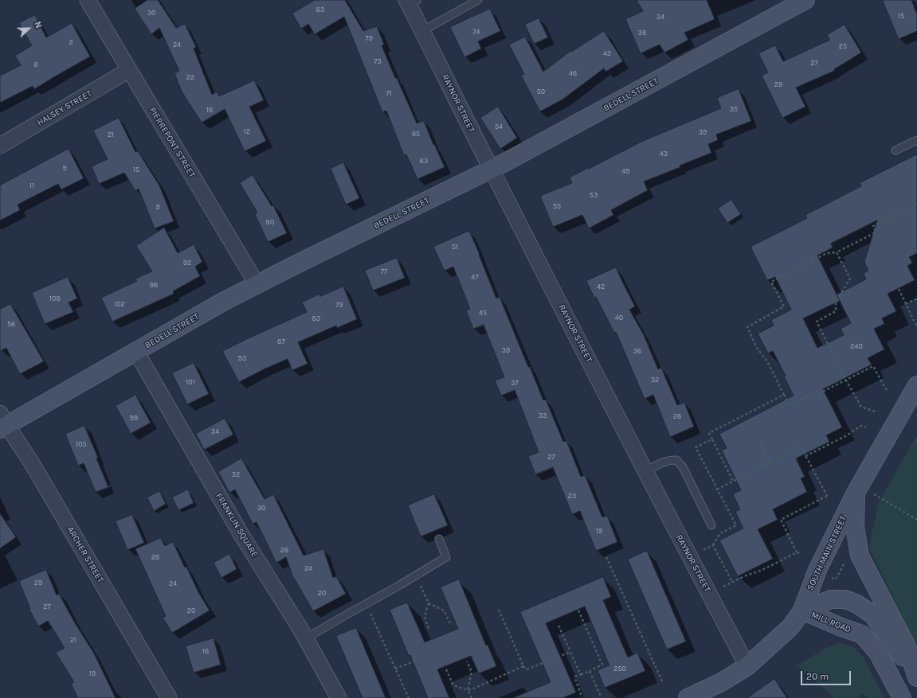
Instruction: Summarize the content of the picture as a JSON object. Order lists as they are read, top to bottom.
{
  "streets": {
    "street": [
      "BEDELL STREET",
      "RAYNOR STREET",
      "HALSEY STREET",
      "PIERREPONT STREET",
      "FRANKLIN SQUARE",
      "SOUTH MAIN STREET",
      "ARCHER STREET",
      "MILL ROAD"
    ]
  },
  "crossings": [
    ["BEDELL STREET", "RAYNOR STREET"],
    ["BEDELL STREET", "PIERREPONT STREET"],
    ["BEDELL STREET", "FRANKLIN SQUARE"],
    ["BEDELL STREET", "ARCHER STREET"],
    ["RAYNOR STREET", "SOUTH MAIN STREET"],
    ["HALSEY STREET", "PIERREPONT STREET"],
    ["SOUTH MAIN STREET", "MILL ROAD"]
  ],
  "house_numbers": [
    "83",
    "30",
    "15",
    "34",
    "74",
    "38",
    "79",
    "2",
    "24",
    "25",
    "42",
    "73",
    "27",
    "6",
    "46",
    "22",
    "29",
    "50",
    "71",
    "35",
    "18",
    "54",
    "12",
    "39",
    "65",
    "21",
    "43",
    "63",
    "9",
    "15",
    "49",
    "11",
    "53",
    "55",
    "9",
    "80",
    "51",
    "92",
    "77",
    "47",
    "98",
    "42",
    "108",
    "102",
    "79",
    "45",
    "40",
    "83",
    "56",
    "87",
    "240",
    "39",
    "36",
    "93",
    "32",
    "101",
    "37",
    "33",
    "26",
    "99",
    "34",
    "105",
    "27",
    "32",
    "23",
    "30",
    "19",
    "28",
    "28",
    "24",
    "29",
    "24",
    "20",
    "27",
    "20",
    "21",
    "16",
    "250",
    "19"
  ],
  "scale_bar": "20 m",
  "north": "right"
}
